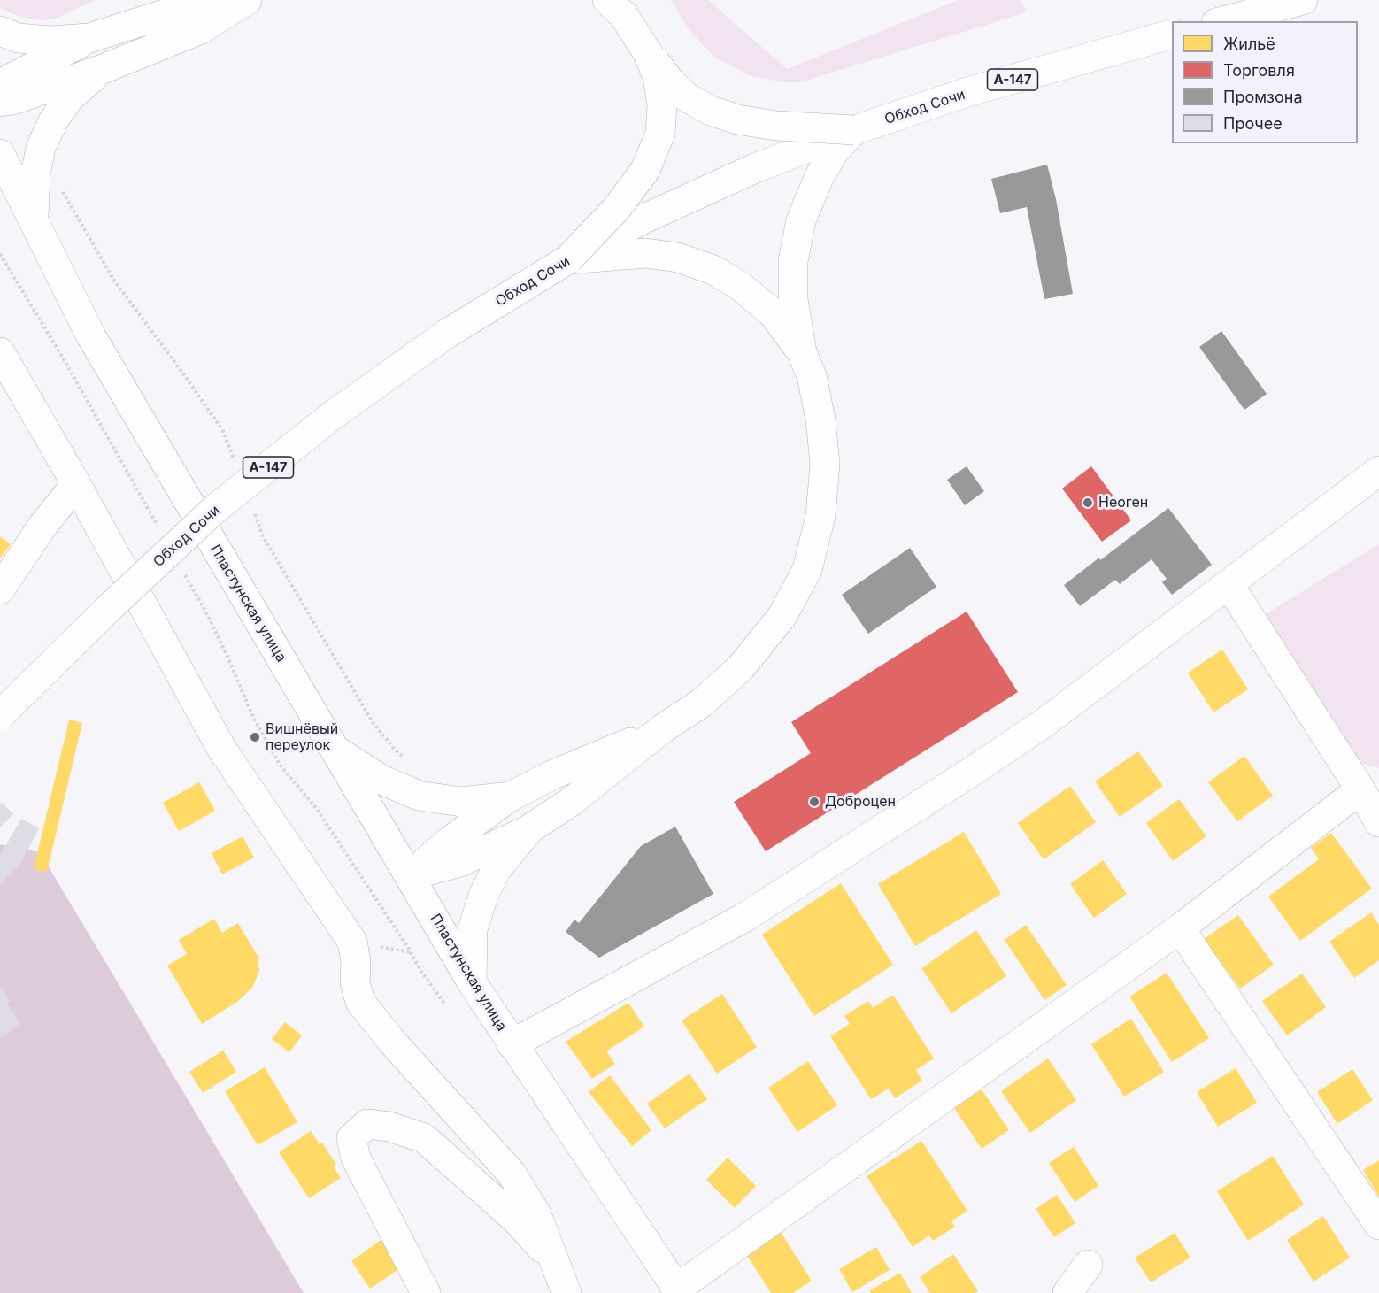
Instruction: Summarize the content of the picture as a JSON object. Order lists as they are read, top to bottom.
{
  "streets": {
    "main road": ["А-147", "Обход Сочи", "Пластунская улица"]
  },
  "crossings": [
    ["А-147", "Обход Сочи"],
    ["А-147", "Пластунская улица"]
  ],
  "places": ["Неоген", "Вишнёвый переулок", "Доброцен"],
  "legend": [
    "Жильё",
    "Торговля",
    "Промзона",
    "Прочее"
  ]
}
